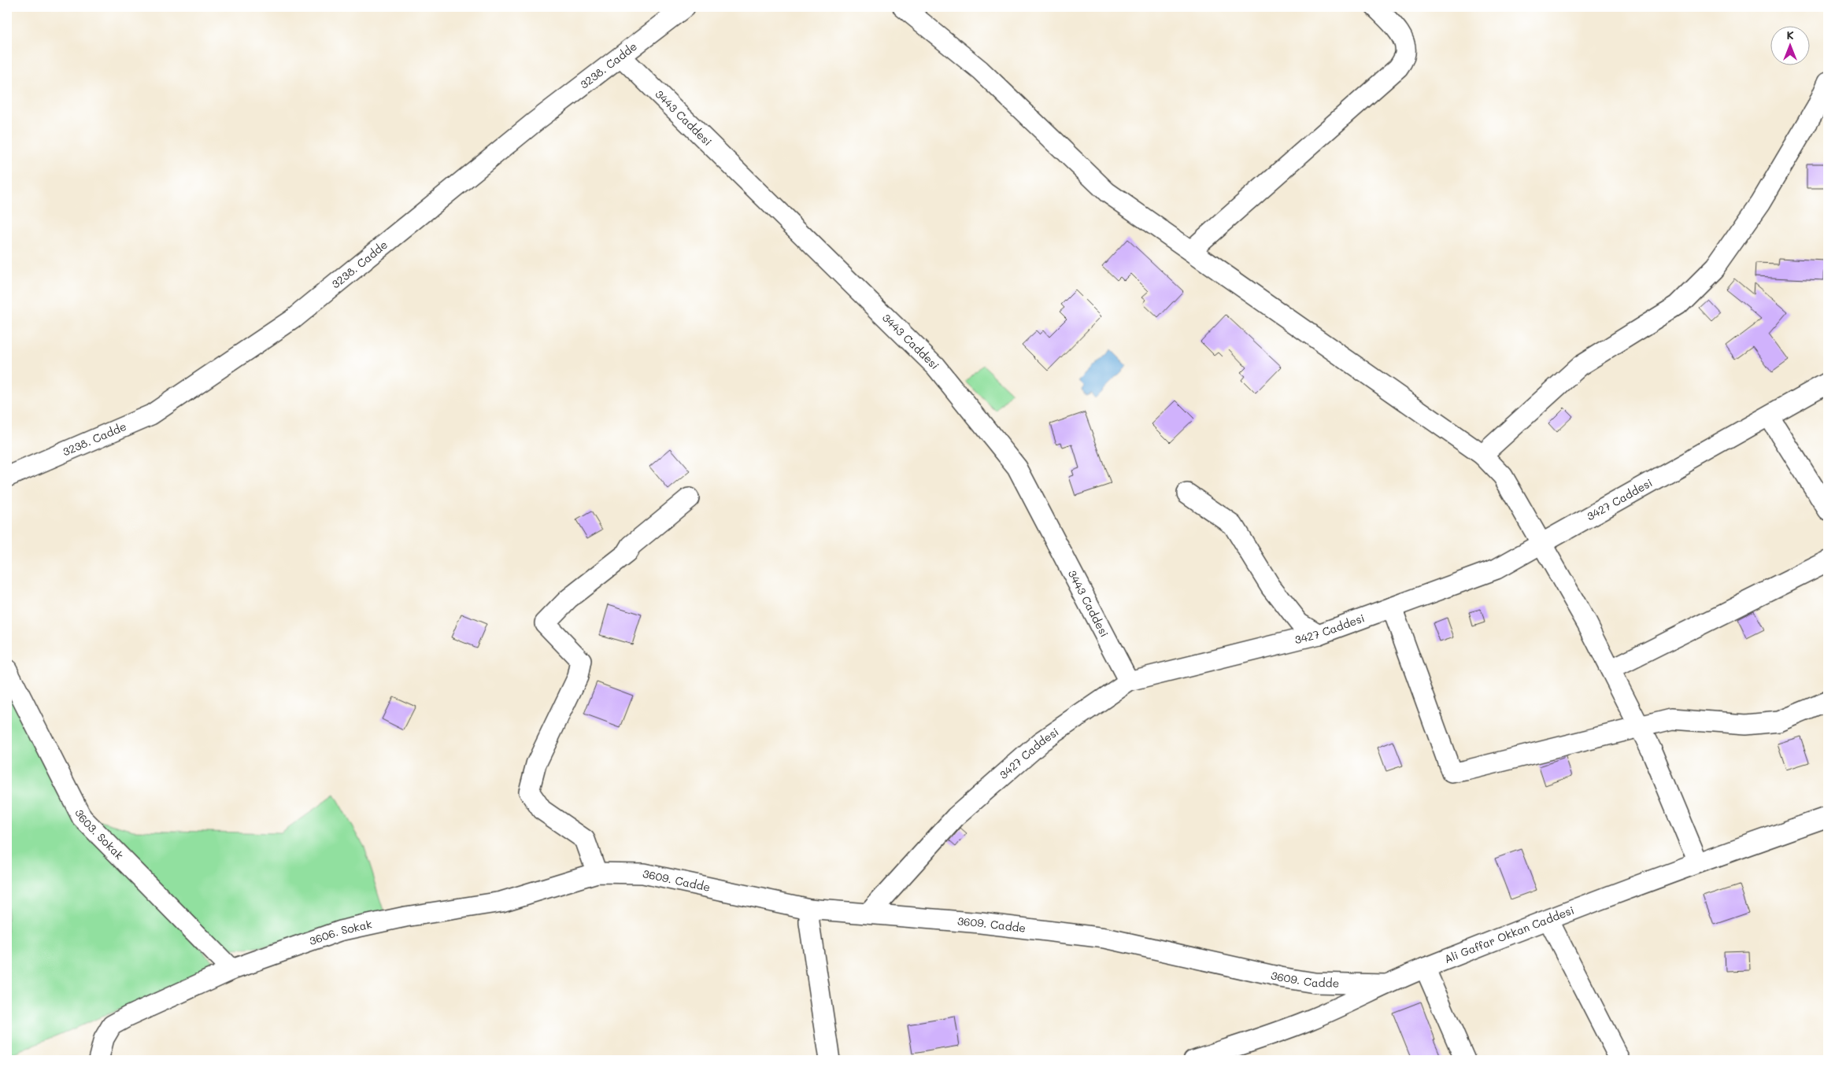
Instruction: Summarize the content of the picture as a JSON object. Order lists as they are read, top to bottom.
{
  "streets": {
    "street": [
      "3238. Cadde",
      "3443 Caddesi",
      "3427 Caddesi",
      "3603. Sokak",
      "3609. Cadde",
      "3606. Sokak",
      "Ali Gaffar Okkan Caddesi"
    ]
  },
  "crossings": [
    ["3238. Cadde", "3443 Caddesi"],
    ["3443 Caddesi", "3427 Caddesi"],
    ["3427 Caddesi", "3609. Cadde"],
    ["3603. Sokak", "3606. Sokak"],
    ["3609. Cadde", "3606. Sokak"],
    ["3609. Cadde", "Ali Gaffar Okkan Caddesi"]
  ],
  "north": "top"
}
